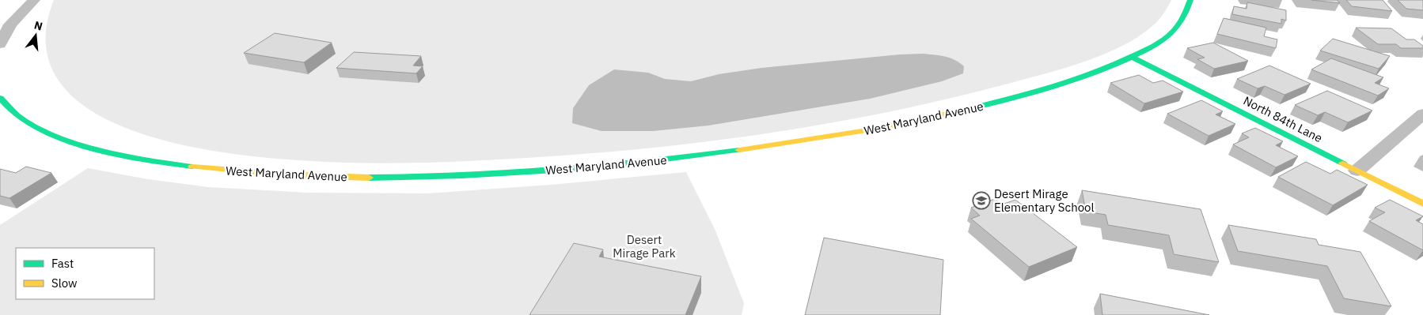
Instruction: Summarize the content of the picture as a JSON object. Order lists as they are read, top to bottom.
{
  "streets": {
    "street": ["West Maryland Avenue", "North 84th Lane"]
  },
  "crossings": [
    ["West Maryland Avenue", "North 84th Lane"]
  ],
  "parks": ["Desert Mirage Park"],
  "places": {
    "school or university": ["Desert Mirage Elementary School"]
  },
  "legend": ["Fast", "Slow"],
  "north": "top"
}
